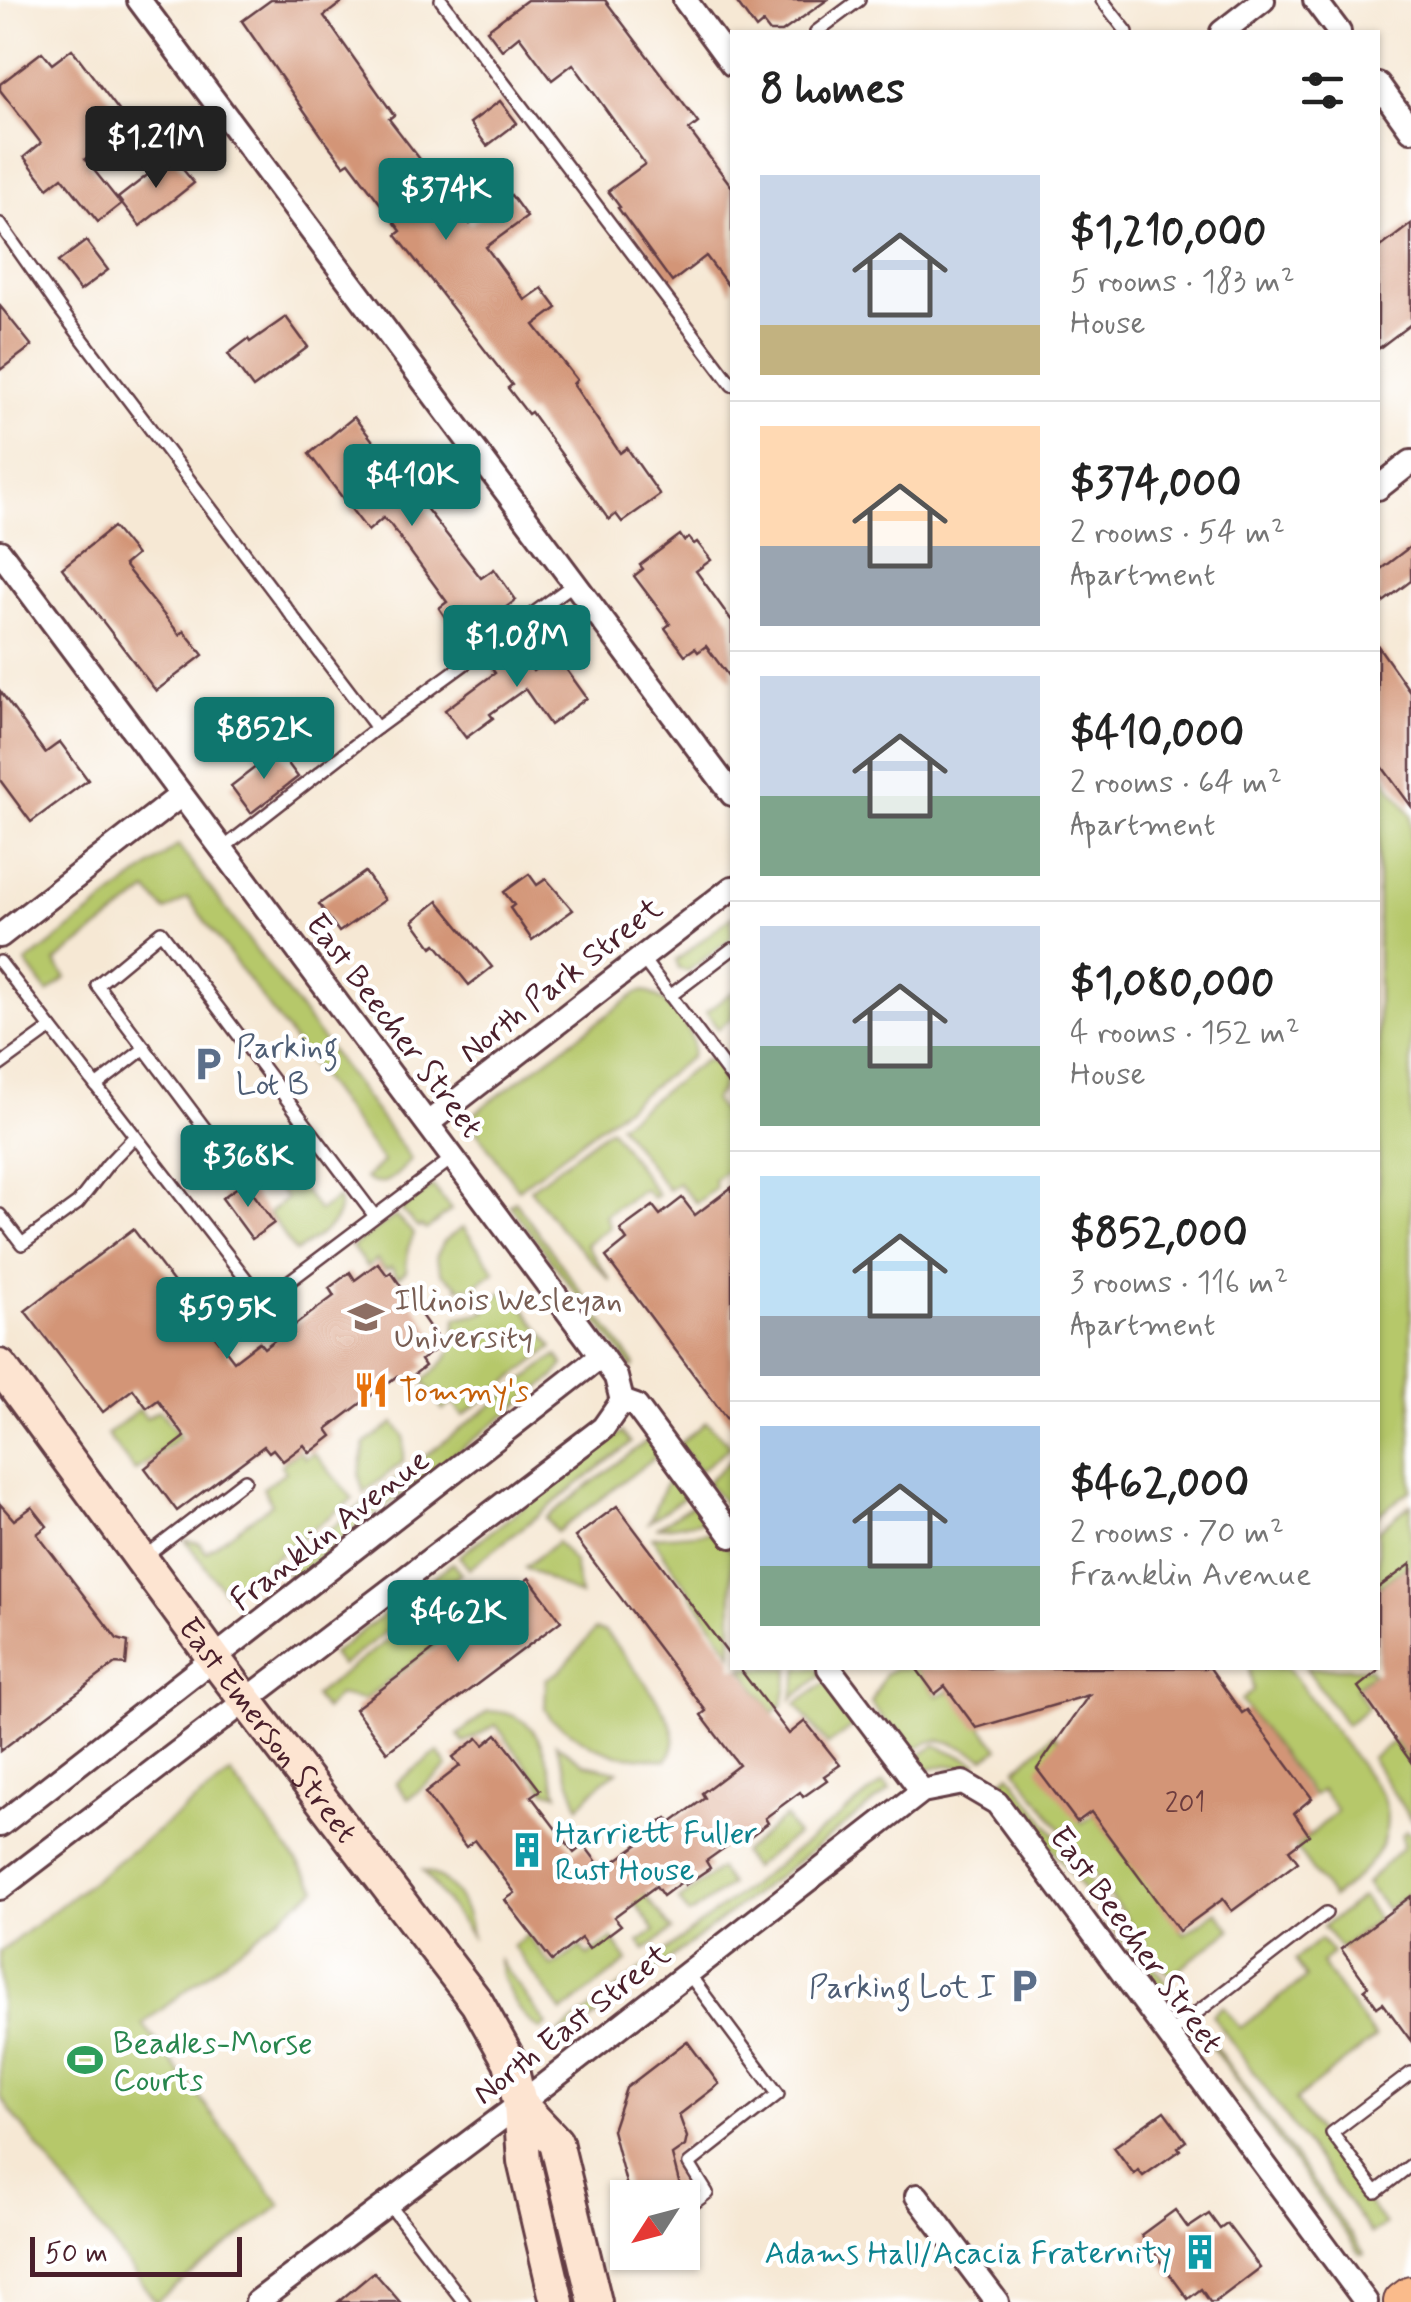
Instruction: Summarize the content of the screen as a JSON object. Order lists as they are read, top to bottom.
{
  "streets": {
    "main road": ["East Emerson Street"],
    "street": [
      "North Park Street",
      "East Beecher Street",
      "Franklin Avenue",
      "North East Street"
    ]
  },
  "crossings": [
    ["North Park Street", "East Beecher Street"],
    ["East Beecher Street", "Franklin Avenue"],
    ["East Beecher Street", "North East Street"],
    ["Franklin Avenue", "East Emerson Street"],
    ["East Emerson Street", "North East Street"]
  ],
  "places": {
    "parking": ["Parking Lot B", "Parking Lot I"],
    "school or university": ["Illinois Wesleyan University"],
    "restaurant": ["Tommy's"],
    "building": ["Harriett Fuller Rust House", "Adams Hall/Acacia Fraternity"],
    "sports": ["Beadles-Morse Courts"]
  },
  "house_numbers": ["201"],
  "scale_bar": "50 m",
  "north": "bottom left",
  "page": {
    "heading": "8 homes",
    "price": [
      "$1.21M",
      "$374K",
      "$410K",
      "$1.08M",
      "$852K",
      "$368K",
      "$595K",
      "$462K"
    ],
    "list": [
      {
        "name": "$1,210,000",
        "note": "5 rooms · 183 m² · House"
      },
      {
        "name": "$374,000",
        "note": "2 rooms · 54 m² · Apartment"
      },
      {
        "name": "$410,000",
        "note": "2 rooms · 64 m² · Apartment"
      },
      {
        "name": "$1,080,000",
        "note": "4 rooms · 152 m² · House"
      },
      {
        "name": "$852,000",
        "note": "3 rooms · 116 m² · Apartment"
      },
      {
        "name": "$462,000",
        "note": "2 rooms · 70 m² · Franklin Avenue"
      }
    ],
    "scale": "50 m"
  }
}
